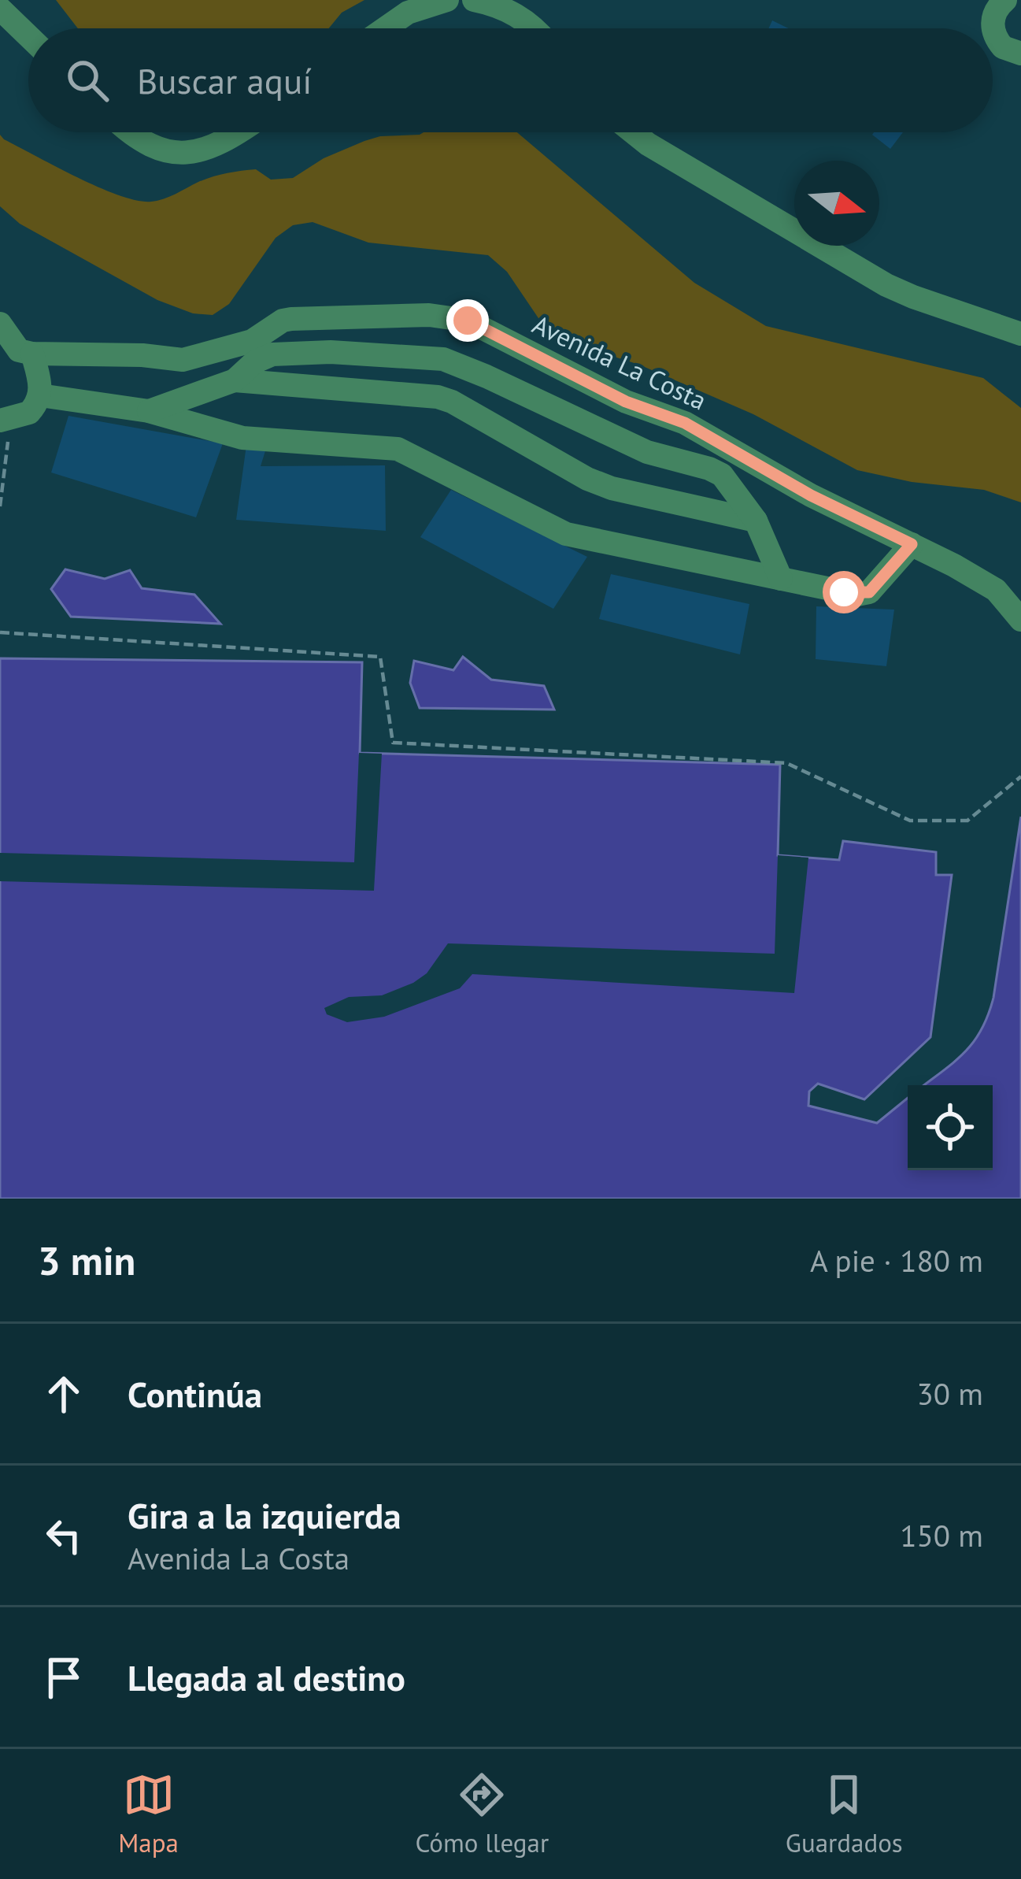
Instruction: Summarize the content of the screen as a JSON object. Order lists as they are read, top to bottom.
{
  "streets": {
    "street": ["Avenida La Costa"]
  },
  "north": "right",
  "page": {
    "search": "Buscar aquí",
    "heading": ["3 min", "A pie · 180 m"],
    "list": [
      ["Continúa", "30 m"],
      ["Gira a la izquierda", "Avenida La Costa", "150 m"],
      "Llegada al destino"
    ],
    "nav": ["Mapa", "Cómo llegar", "Guardados"]
  }
}
